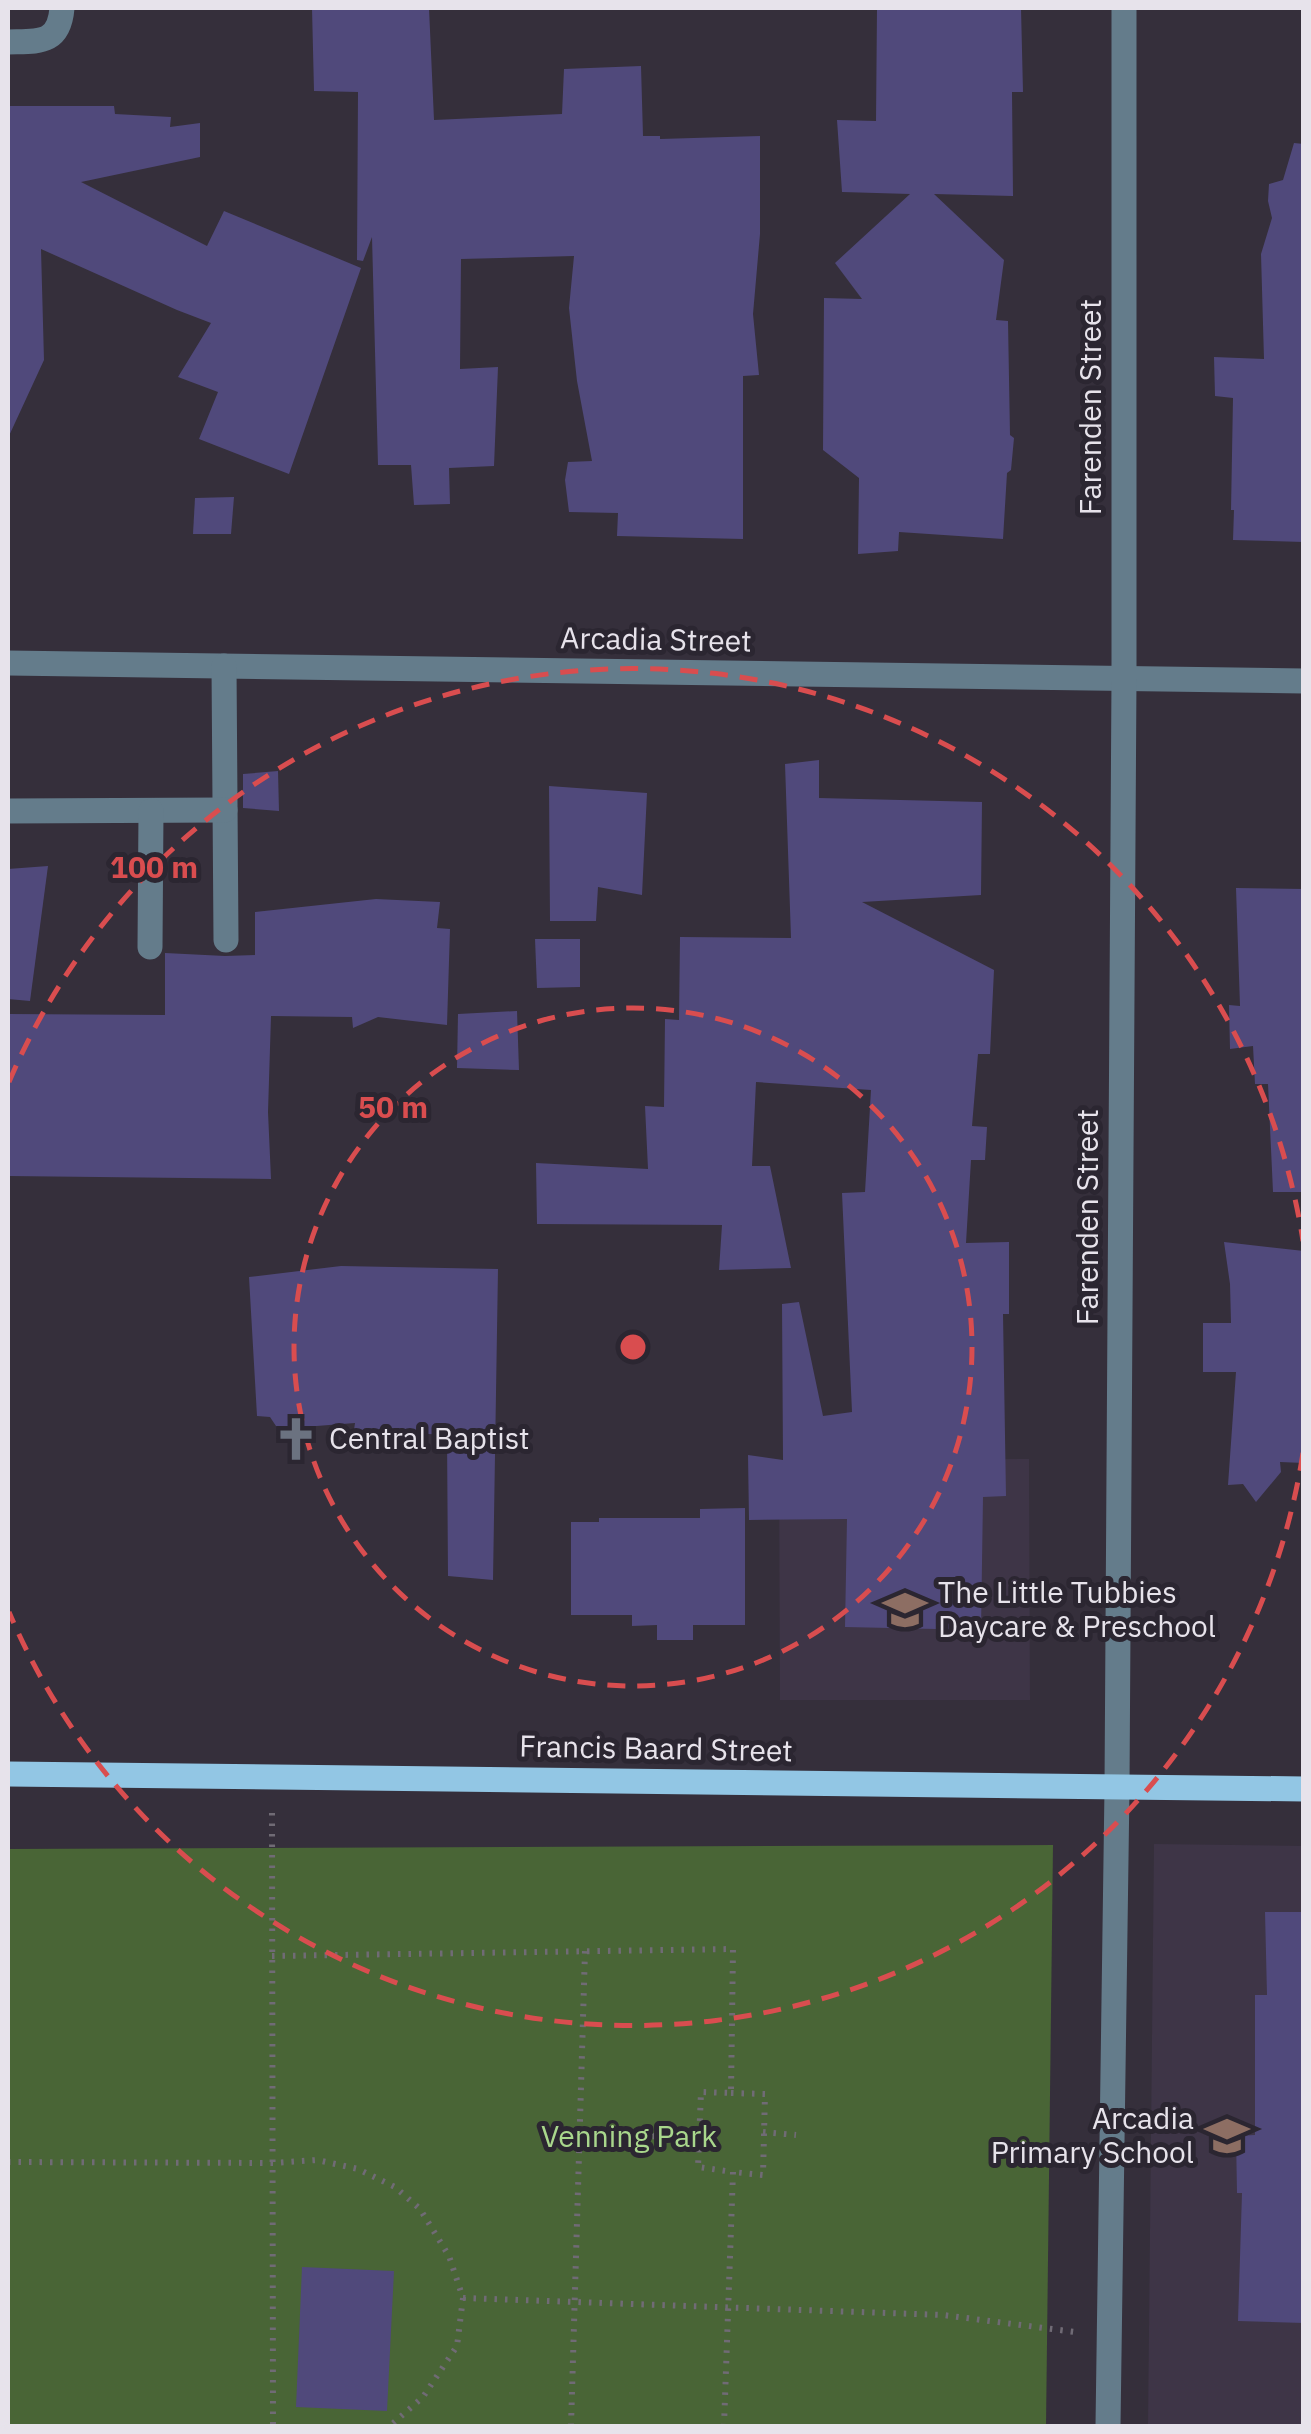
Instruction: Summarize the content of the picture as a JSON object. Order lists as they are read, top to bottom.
{
  "streets": {
    "main road": ["Francis Baard Street"],
    "street": ["Farenden Street", "Arcadia Street"]
  },
  "crossings": [
    ["Farenden Street", "Arcadia Street"],
    ["Farenden Street", "Francis Baard Street"]
  ],
  "parks": ["Venning Park"],
  "places": {
    "church": ["Central Baptist"],
    "school or university": ["The Little Tubbies Daycare & Preschool", "Arcadia Primary School"]
  },
  "rings": ["100 m", "50 m"]
}
